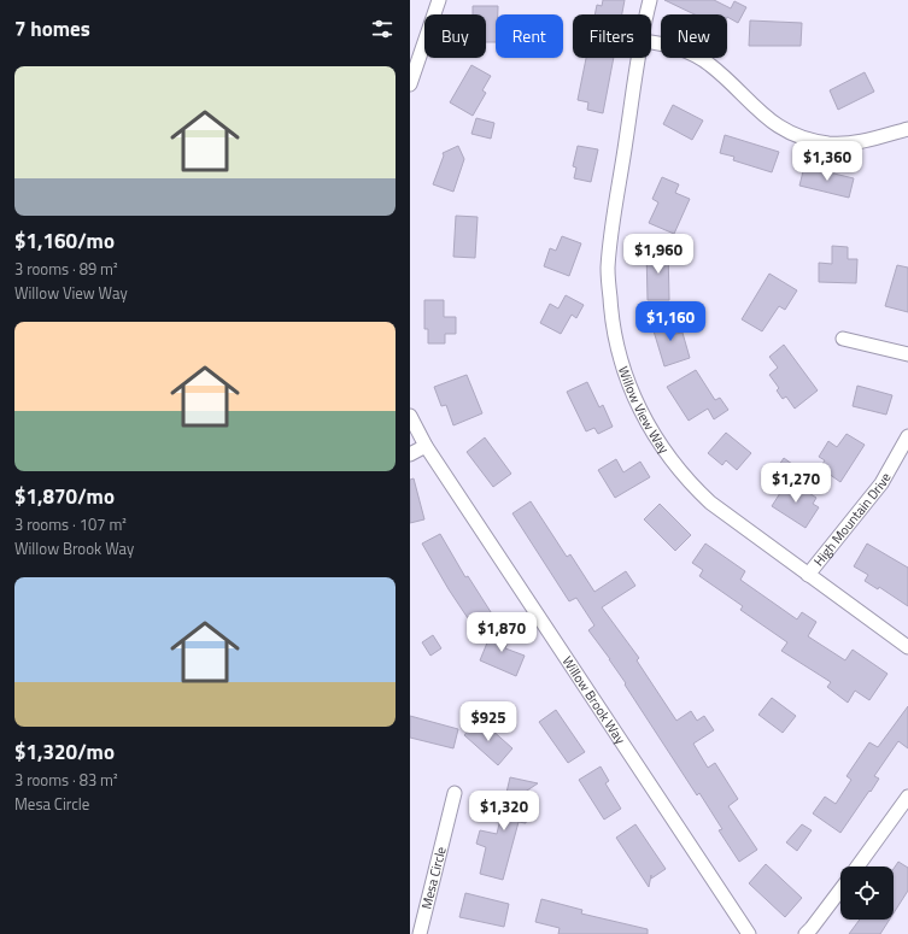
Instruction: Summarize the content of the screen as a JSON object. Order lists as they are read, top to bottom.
{
  "streets": {
    "street": [
      "Willow View Way",
      "High Mountain Drive",
      "Willow Brook Way",
      "Mesa Circle"
    ]
  },
  "crossings": [
    ["Willow View Way", "High Mountain Drive"]
  ],
  "page": {
    "heading": "7 homes",
    "chip": [
      "Buy",
      "Rent",
      "Filters",
      "New"
    ],
    "list": [
      {
        "name": "$1,160/mo",
        "note": "3 rooms · 89 m² · Willow View Way"
      },
      {
        "name": "$1,870/mo",
        "note": "3 rooms · 107 m² · Willow Brook Way"
      },
      {
        "name": "$1,320/mo",
        "note": "3 rooms · 83 m² · Mesa Circle"
      }
    ],
    "price": [
      "$1,360",
      "$1,960",
      "$1,160",
      "$1,270",
      "$1,870",
      "$925",
      "$1,320"
    ]
  }
}
